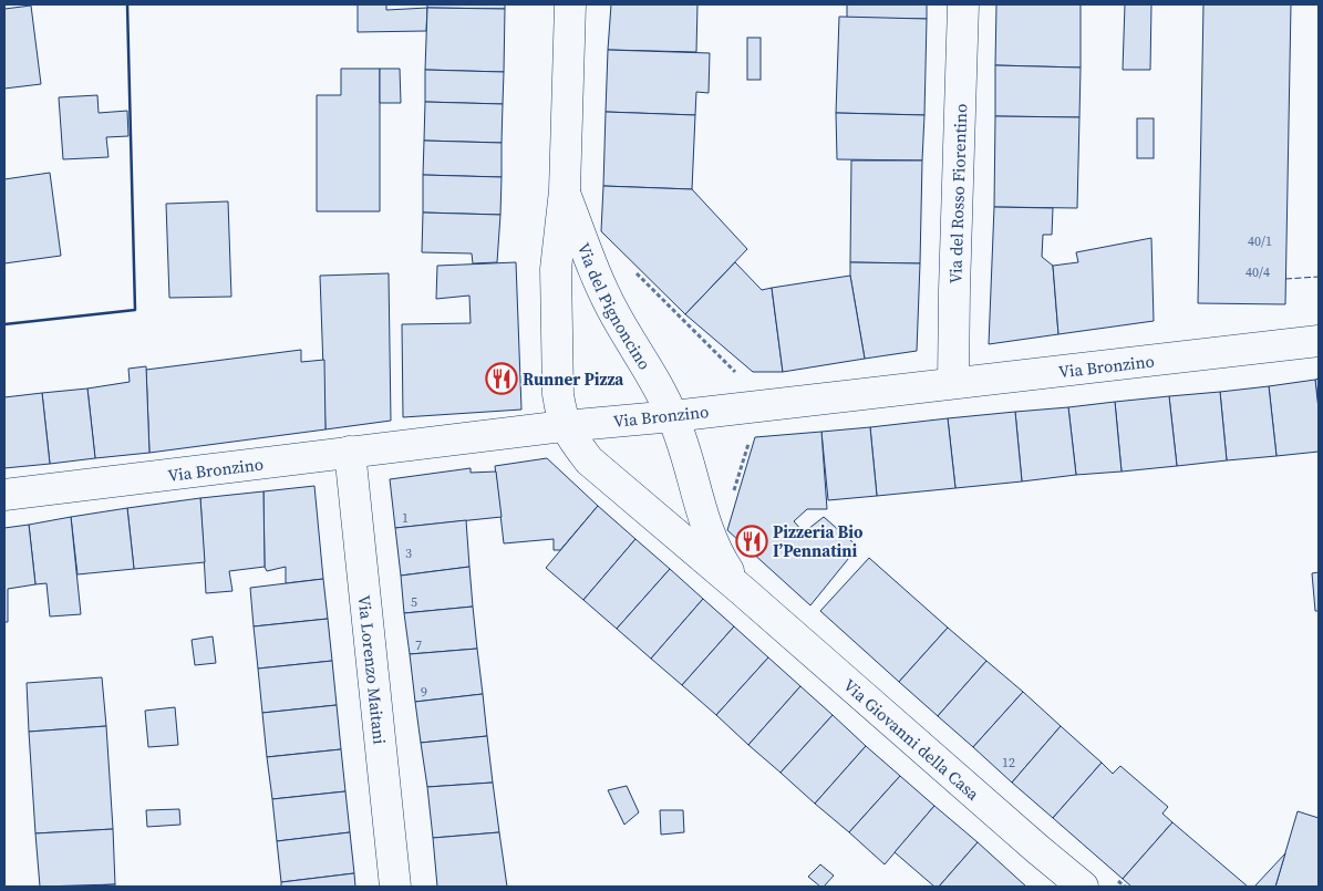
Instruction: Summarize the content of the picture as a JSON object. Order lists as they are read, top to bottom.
{
  "streets": {
    "main road": [
      "Via del Rosso Fiorentino",
      "Via del Pignoncino",
      "Via Bronzino",
      "Via Lorenzo Maitani",
      "Via Giovanni della Casa"
    ]
  },
  "crossings": [
    ["Via del Rosso Fiorentino", "Via Bronzino"],
    ["Via del Pignoncino", "Via Bronzino"],
    ["Via del Pignoncino", "Via Giovanni della Casa"],
    ["Via Bronzino", "Via Lorenzo Maitani"],
    ["Via Bronzino", "Via Giovanni della Casa"]
  ],
  "places": {
    "restaurant": ["Runner Pizza", "Pizzeria Bio I’Pennatini"]
  },
  "house_numbers": [
    "40/1",
    "40/4",
    "1",
    "3",
    "5",
    "7",
    "9",
    "12"
  ]
}
